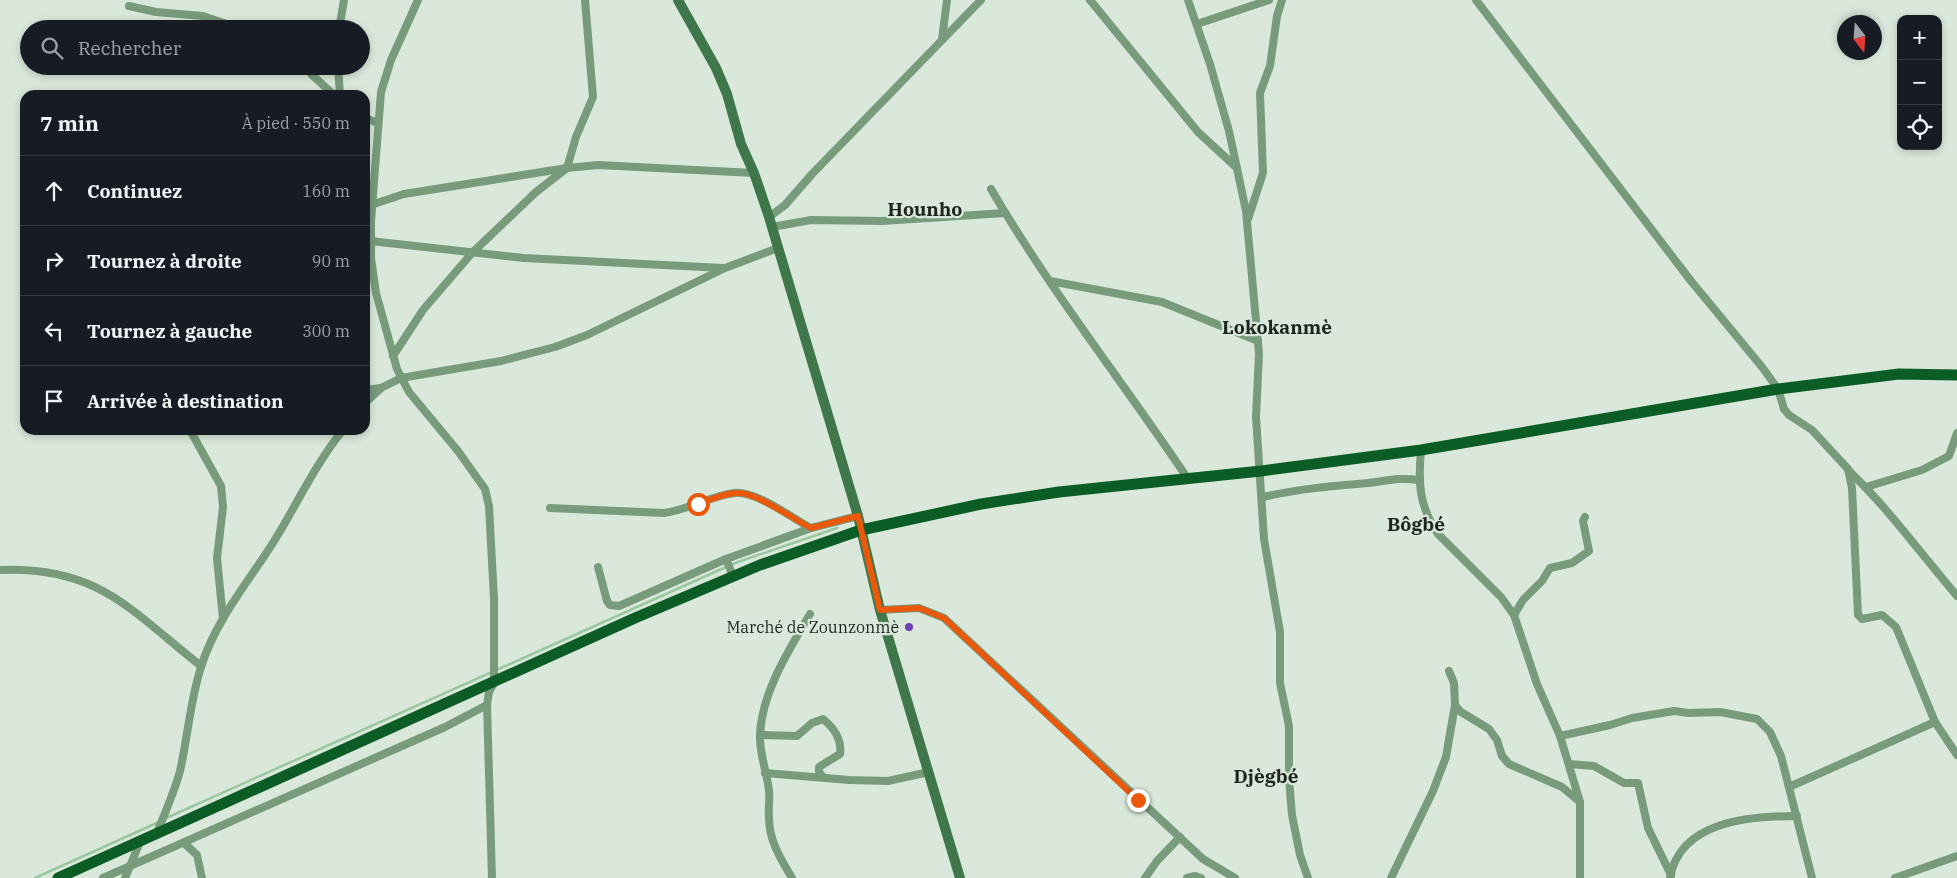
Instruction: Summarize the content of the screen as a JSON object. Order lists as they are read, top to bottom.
{
  "districts": [
    "Hounho",
    "Lokokanmè",
    "Bôgbé",
    "Djègbé"
  ],
  "places": ["Marché de Zounzonmè"],
  "north": "bottom",
  "page": {
    "map_buttons": ["+", "−"],
    "search": "Rechercher",
    "heading": ["7 min", "À pied · 550 m"],
    "list": [
      ["Continuez", "160 m"],
      ["Tournez à droite", "90 m"],
      ["Tournez à gauche", "300 m"],
      "Arrivée à destination"
    ]
  }
}
